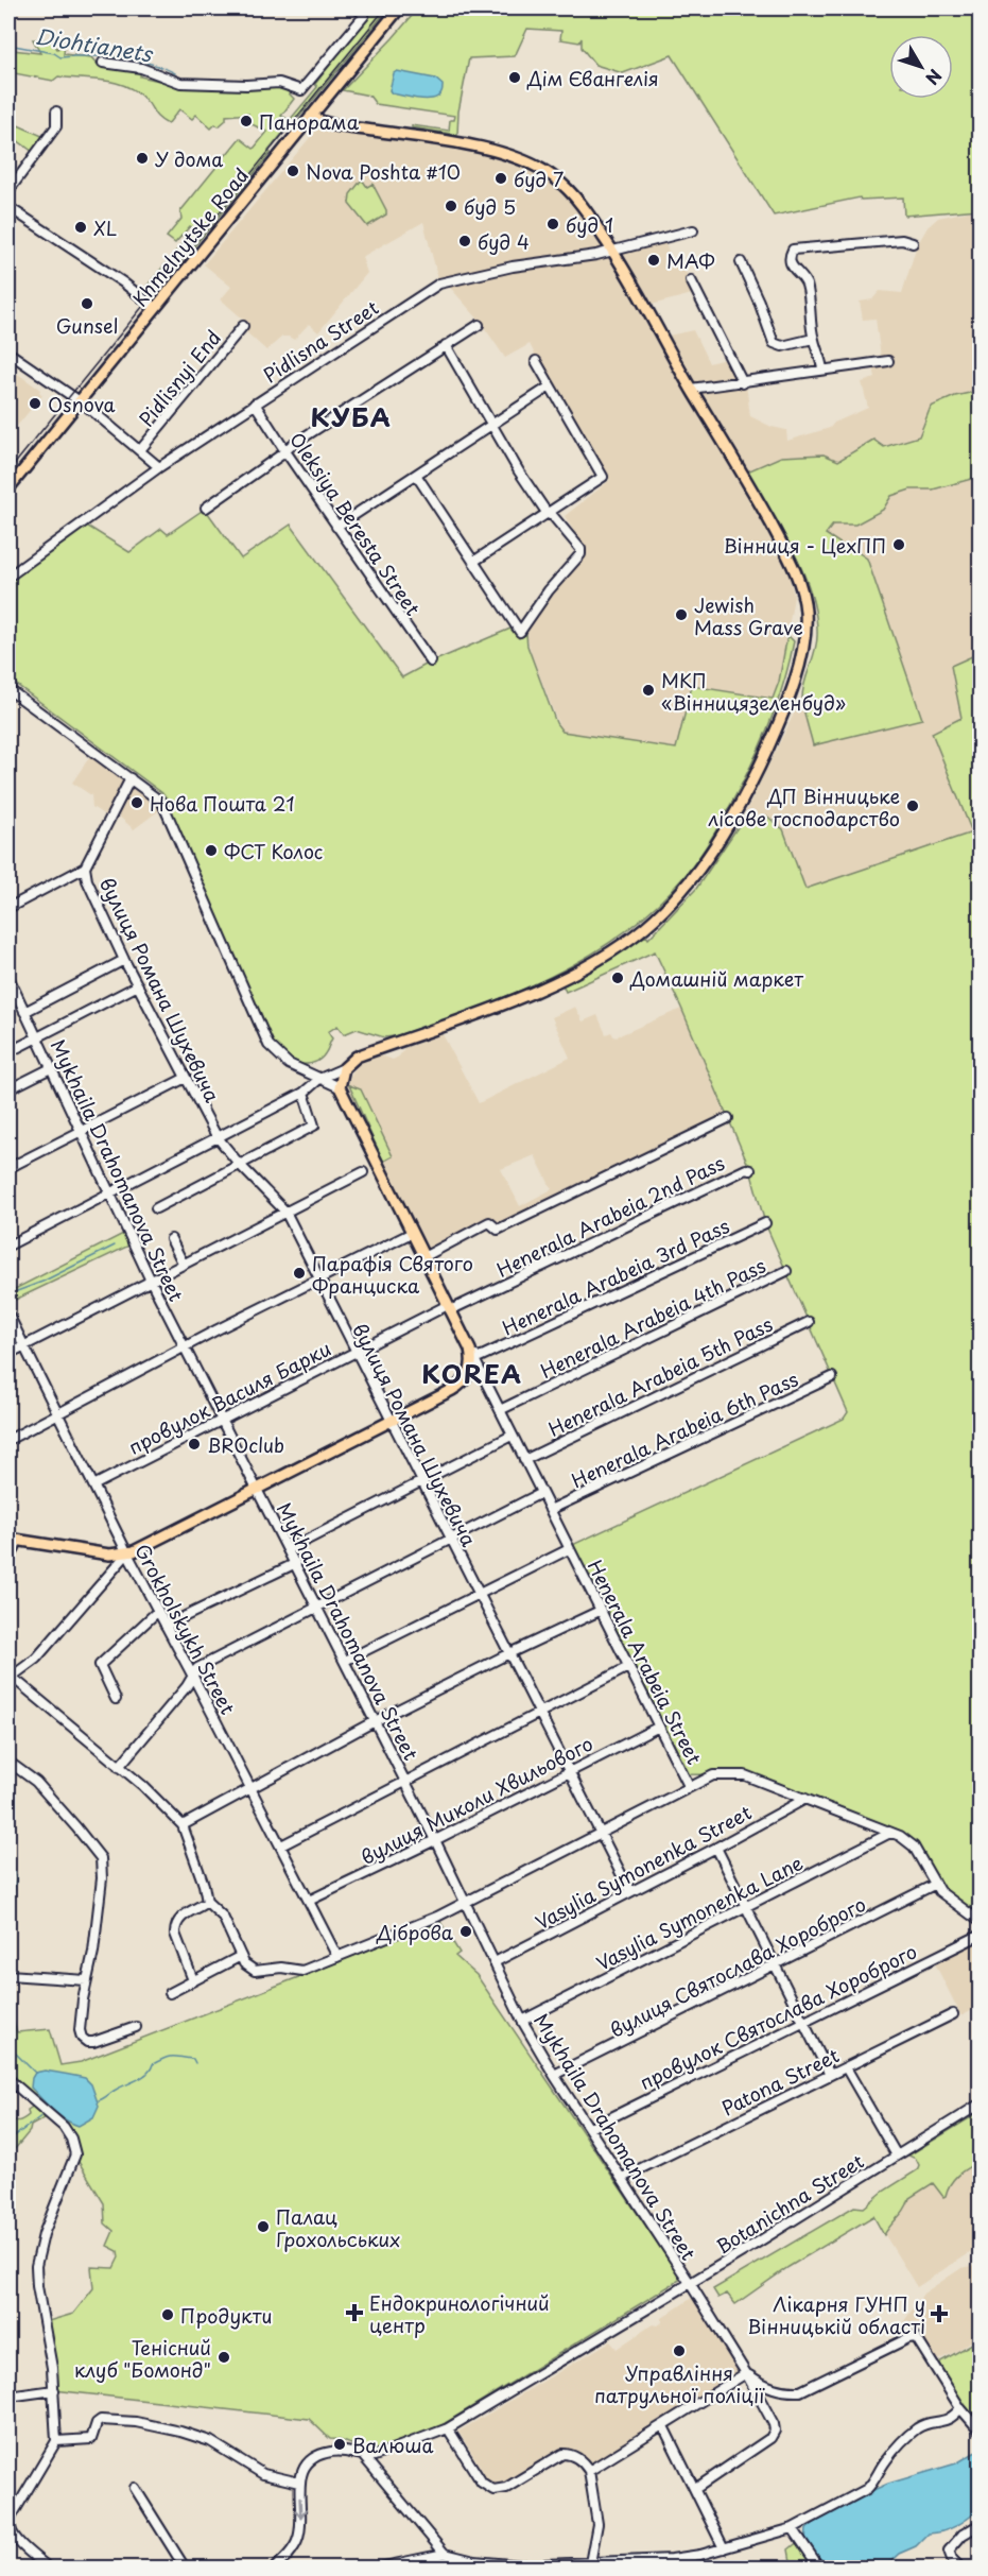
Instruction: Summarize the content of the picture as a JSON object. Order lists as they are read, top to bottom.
{
  "streets": {
    "main road": ["Khmelnytske Road"],
    "street": [
      "Pidlisna Street",
      "Pidlisnyi End",
      "Oleksiya Beresta Street",
      "вулиця Романа Шухевича",
      "Mykhaila Drahomanova Street",
      "Henerala Arabeia 2nd Pass",
      "Henerala Arabeia 3rd Pass",
      "Henerala Arabeia 4th Pass",
      "Henerala Arabeia 5th Pass",
      "провулок Василя Барки",
      "Henerala Arabeia 6th Pass",
      "Grokholskykh Street",
      "Henerala Arabeia Street",
      "вулиця Миколи Хвильового",
      "Vasylia Symonenka Street",
      "Vasylia Symonenka Lane",
      "вулиця Святослава Хороброго",
      "провулок Святослава Хороброго",
      "Patona Street",
      "Botanichna Street"
    ]
  },
  "crossings": [
    ["Pidlisna Street", "Oleksiya Beresta Street"],
    ["вулиця Романа Шухевича", "провулок Василя Барки"],
    ["вулиця Романа Шухевича", "вулиця Миколи Хвильового"],
    ["вулиця Романа Шухевича", "Vasylia Symonenka Street"],
    ["Mykhaila Drahomanova Street", "провулок Василя Барки"],
    ["Mykhaila Drahomanova Street", "вулиця Миколи Хвильового"],
    ["Mykhaila Drahomanova Street", "Vasylia Symonenka Street"],
    ["Mykhaila Drahomanova Street", "Vasylia Symonenka Lane"],
    ["Mykhaila Drahomanova Street", "вулиця Святослава Хороброго"],
    ["Mykhaila Drahomanova Street", "провулок Святослава Хороброго"],
    ["Mykhaila Drahomanova Street", "Patona Street"],
    ["Mykhaila Drahomanova Street", "Botanichna Street"],
    ["Henerala Arabeia 2nd Pass", "провулок Василя Барки"],
    ["Henerala Arabeia 3rd Pass", "Henerala Arabeia Street"],
    ["Henerala Arabeia 4th Pass", "Henerala Arabeia Street"],
    ["Henerala Arabeia 5th Pass", "Henerala Arabeia Street"],
    ["провулок Василя Барки", "Grokholskykh Street"],
    ["Henerala Arabeia 6th Pass", "Henerala Arabeia Street"],
    ["Grokholskykh Street", "вулиця Миколи Хвильового"],
    ["Henerala Arabeia Street", "вулиця Миколи Хвильового"],
    ["Henerala Arabeia Street", "Vasylia Symonenka Street"],
    ["Henerala Arabeia Street", "Vasylia Symonenka Lane"],
    ["Henerala Arabeia Street", "вулиця Святослава Хороброго"]
  ],
  "districts": ["КУБА", "KOREA"],
  "water": ["Diohtianets"],
  "places": {
    "other": [
      "Дім Євангелія",
      "Панорама",
      "У дома",
      "Nova Poshta #10",
      "буд 7",
      "буд 5",
      "буд 1",
      "XL",
      "буд 4",
      "МАФ",
      "Gunsel",
      "Osnova",
      "Вінниця - ЦехПП",
      "Jewish Mass Grave",
      "МКП «Вінницязеленбуд»",
      "Нова Пошта 21",
      "ДП Вінницьке лісове господарство",
      "ФСТ Колос",
      "Домашній маркет",
      "Парафія Святого Франциска",
      "BROclub",
      "Діброва",
      "Палац Грохольських",
      "Продукти",
      "Управління патрульної поліції",
      "Тенісний клуб \"Бомонд\"",
      "Валюша"
    ],
    "health": ["Ендокринологічний центр", "Лікарня ГУНП у Вінницькій області"]
  },
  "north": "bottom right"
}
